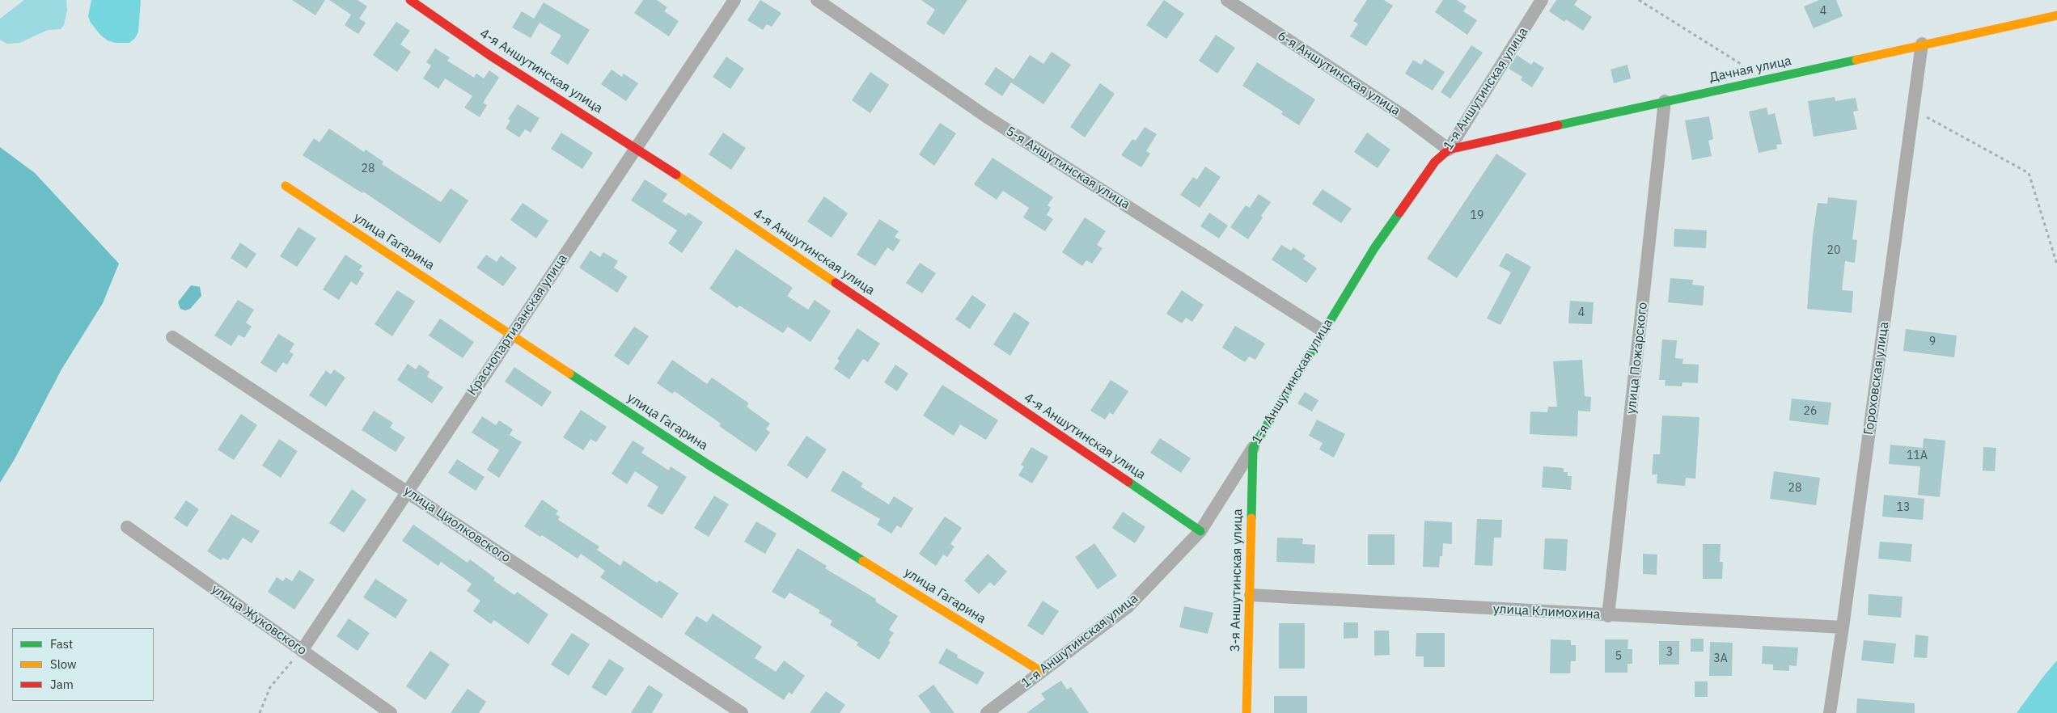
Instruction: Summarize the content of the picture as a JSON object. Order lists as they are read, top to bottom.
{
  "streets": {
    "street": [
      "Дачная улица",
      "4-я Аншутинская улица",
      "6-я Аншутинская улица",
      "1-я Аншутинская улица",
      "5-я Аншутинская улица",
      "улица Гагарина",
      "Краснопартизанская улица",
      "улица Пожарского",
      "Гороховская улица",
      "улица Циолковского",
      "3-я Аншутинская улица",
      "улица Климохина",
      "улица Жуковского"
    ]
  },
  "crossings": [
    ["Дачная улица", "6-я Аншутинская улица"],
    ["Дачная улица", "1-я Аншутинская улица"],
    ["Дачная улица", "улица Пожарского"],
    ["Дачная улица", "Гороховская улица"],
    ["4-я Аншутинская улица", "1-я Аншутинская улица"],
    ["4-я Аншутинская улица", "Краснопартизанская улица"],
    ["6-я Аншутинская улица", "1-я Аншутинская улица"],
    ["1-я Аншутинская улица", "5-я Аншутинская улица"],
    ["1-я Аншутинская улица", "улица Гагарина"],
    ["1-я Аншутинская улица", "3-я Аншутинская улица"],
    ["улица Гагарина", "Краснопартизанская улица"],
    ["Краснопартизанская улица", "улица Циолковского"],
    ["Краснопартизанская улица", "улица Жуковского"],
    ["улица Пожарского", "улица Климохина"],
    ["Гороховская улица", "улица Климохина"],
    ["3-я Аншутинская улица", "улица Климохина"]
  ],
  "house_numbers": [
    "4",
    "28",
    "19",
    "20",
    "4",
    "9",
    "26",
    "11А",
    "28",
    "13",
    "3",
    "5",
    "3А"
  ],
  "legend": ["Fast", "Slow", "Jam"]
}
